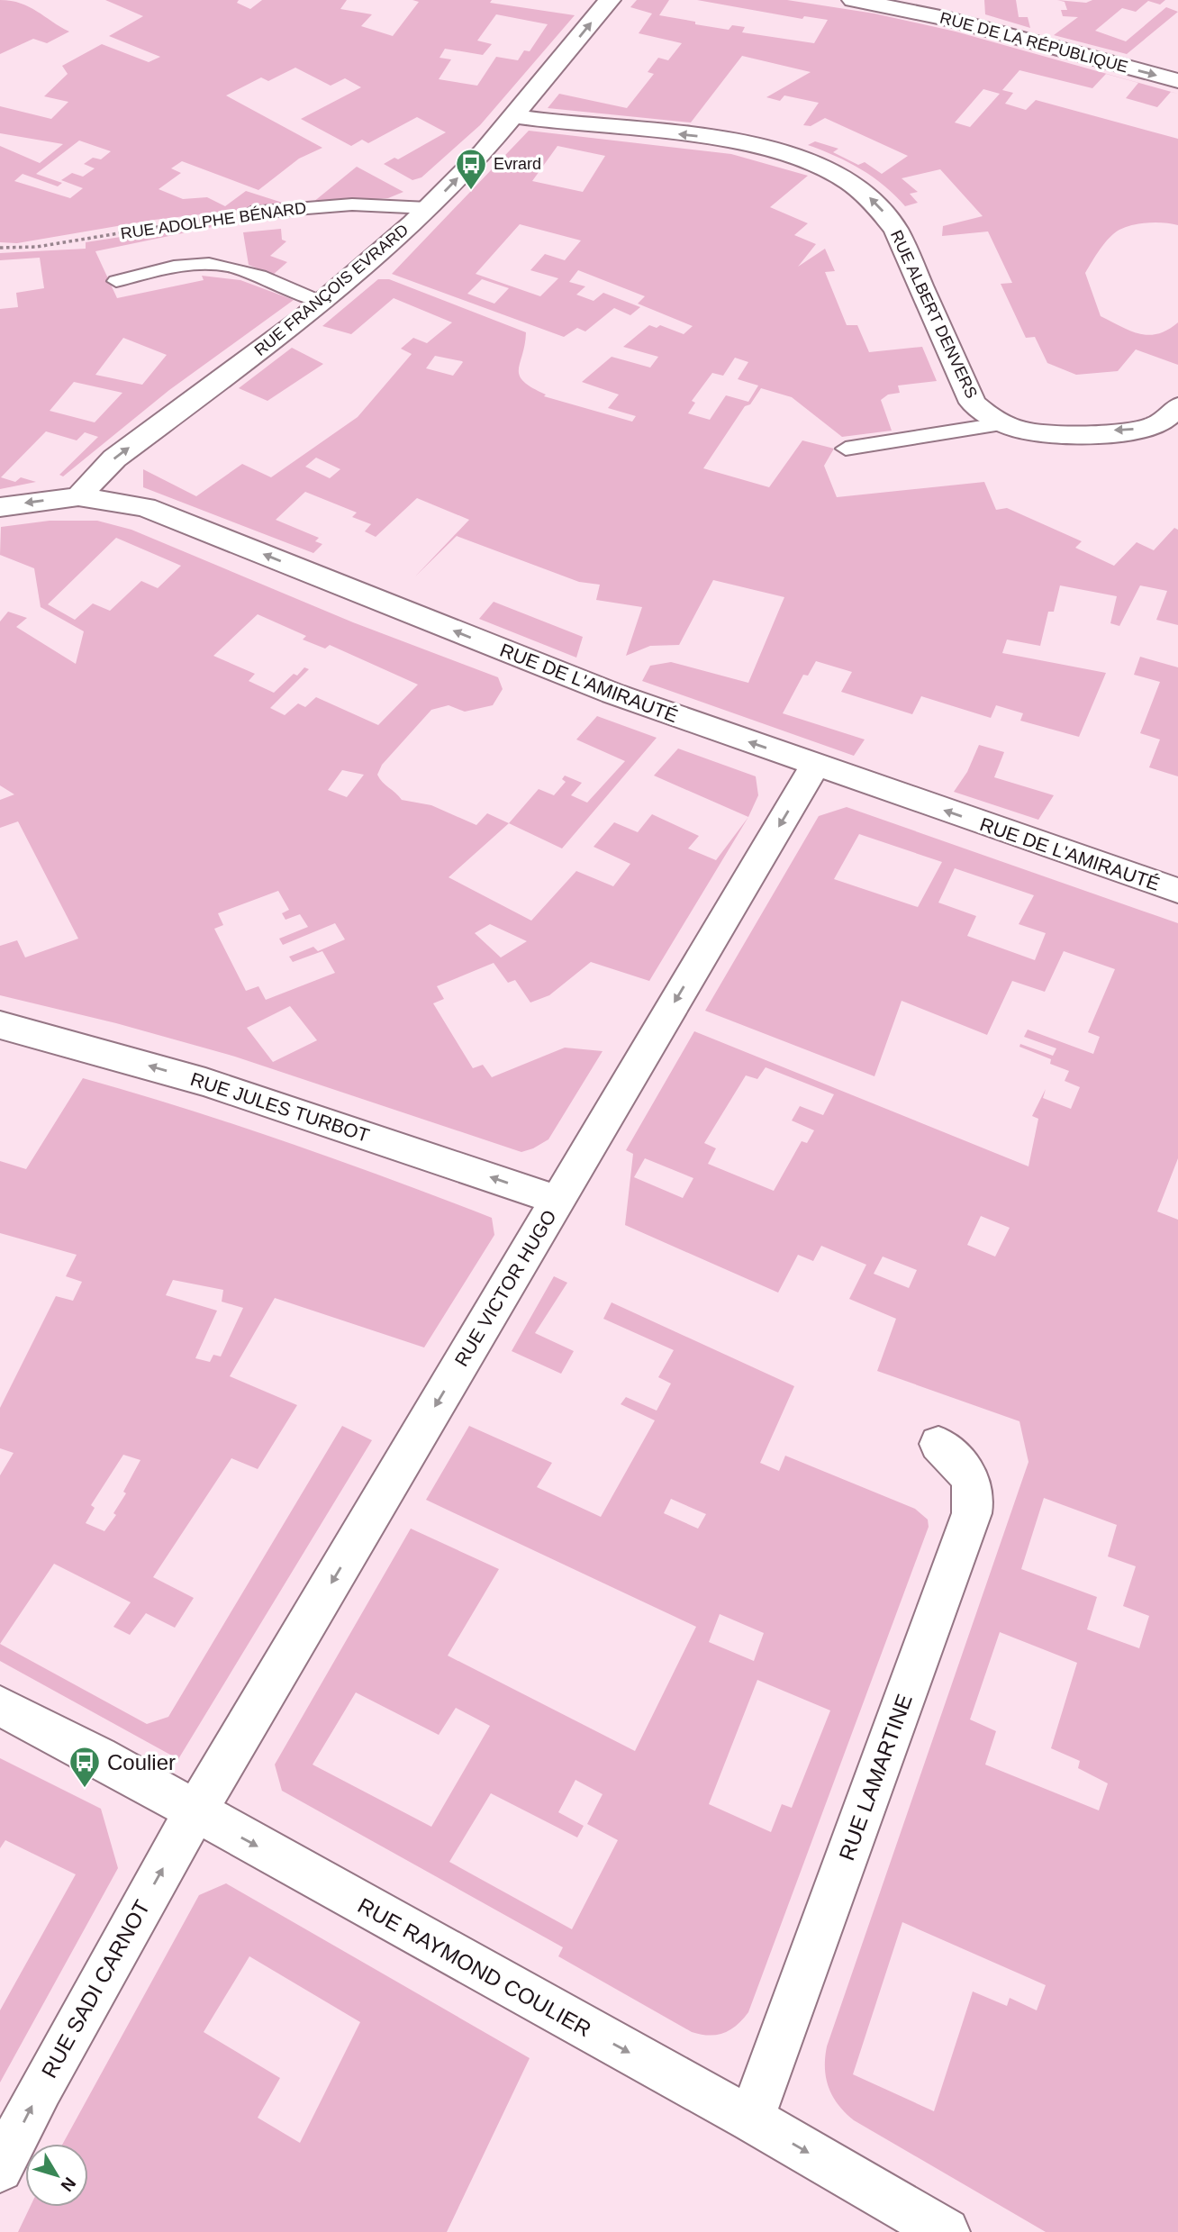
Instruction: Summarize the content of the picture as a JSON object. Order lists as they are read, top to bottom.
{
  "streets": {
    "street": [
      "RUE DE LA RÉPUBLIQUE",
      "RUE FRANÇOIS EVRARD",
      "RUE ALBERT DENVERS",
      "RUE DE L'AMIRAUTÉ",
      "RUE JULES TURBOT",
      "RUE VICTOR HUGO",
      "RUE LAMARTINE",
      "RUE RAYMOND COULIER",
      "RUE SADI CARNOT"
    ],
    "lane": ["RUE ADOLPHE BÉNARD"]
  },
  "crossings": [
    ["RUE ADOLPHE BÉNARD", "RUE FRANÇOIS EVRARD"],
    ["RUE FRANÇOIS EVRARD", "RUE ALBERT DENVERS"],
    ["RUE FRANÇOIS EVRARD", "RUE DE L'AMIRAUTÉ"],
    ["RUE DE L'AMIRAUTÉ", "RUE VICTOR HUGO"],
    ["RUE JULES TURBOT", "RUE VICTOR HUGO"],
    ["RUE VICTOR HUGO", "RUE RAYMOND COULIER"],
    ["RUE VICTOR HUGO", "RUE SADI CARNOT"],
    ["RUE LAMARTINE", "RUE RAYMOND COULIER"],
    ["RUE RAYMOND COULIER", "RUE SADI CARNOT"]
  ],
  "one_way": [
    "RUE DE LA RÉPUBLIQUE",
    "RUE FRANÇOIS EVRARD",
    "RUE ALBERT DENVERS",
    "RUE DE L'AMIRAUTÉ",
    "RUE JULES TURBOT",
    "RUE VICTOR HUGO",
    "RUE RAYMOND COULIER",
    "RUE SADI CARNOT"
  ],
  "places": {
    "bus stop": ["Evrard", "Coulier"]
  },
  "north": "bottom right"
}
